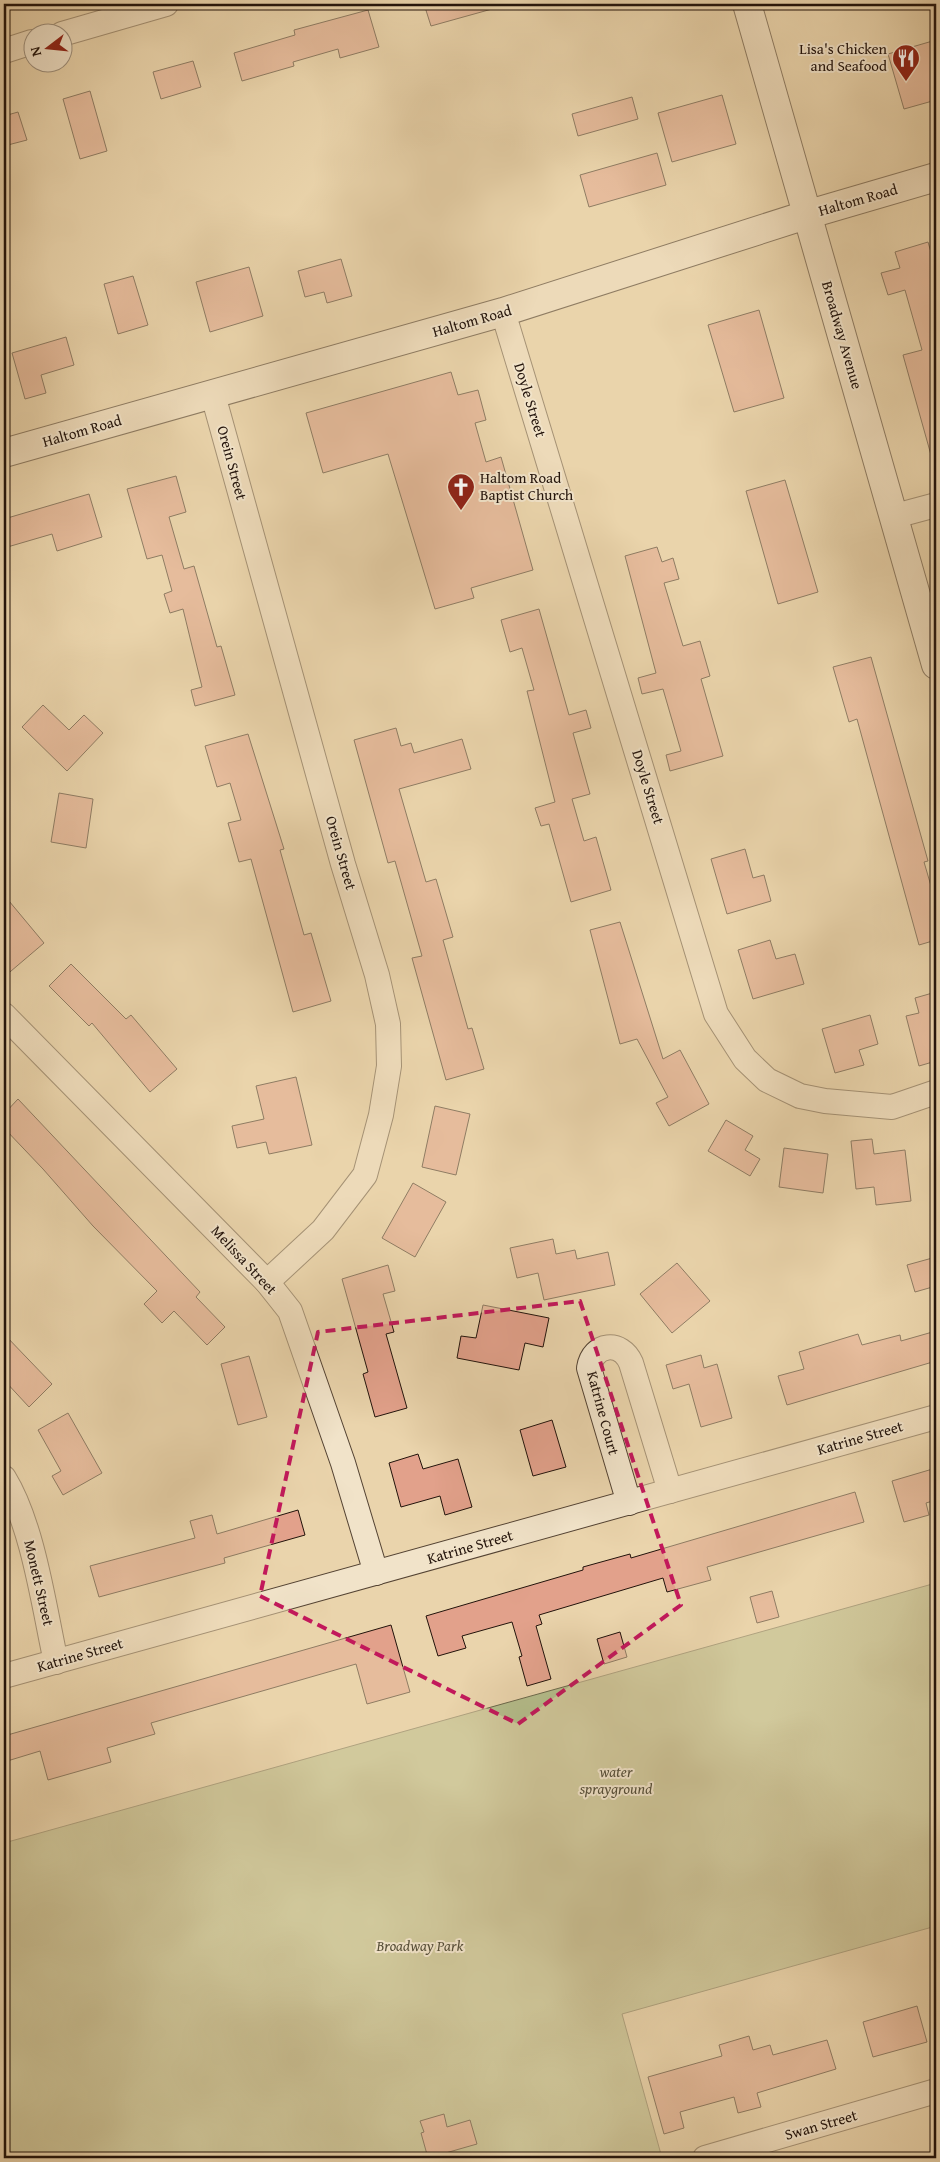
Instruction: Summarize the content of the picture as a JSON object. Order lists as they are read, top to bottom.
{
  "streets": {
    "main road": ["Haltom Road", "Broadway Avenue"],
    "street": [
      "Doyle Street",
      "Orein Street",
      "Melissa Street",
      "Katrine Court",
      "Katrine Street",
      "Monett Street",
      "Swan Street"
    ]
  },
  "crossings": [
    ["Haltom Road", "Broadway Avenue"],
    ["Haltom Road", "Doyle Street"],
    ["Haltom Road", "Orein Street"],
    ["Orein Street", "Melissa Street"],
    ["Melissa Street", "Katrine Street"],
    ["Katrine Court", "Katrine Street"],
    ["Katrine Street", "Monett Street"]
  ],
  "parks": ["water sprayground", "Broadway Park"],
  "places": {
    "restaurant": ["Lisa's Chicken and Seafood"],
    "church": ["Haltom Road Baptist Church"]
  },
  "north": "left"
}
